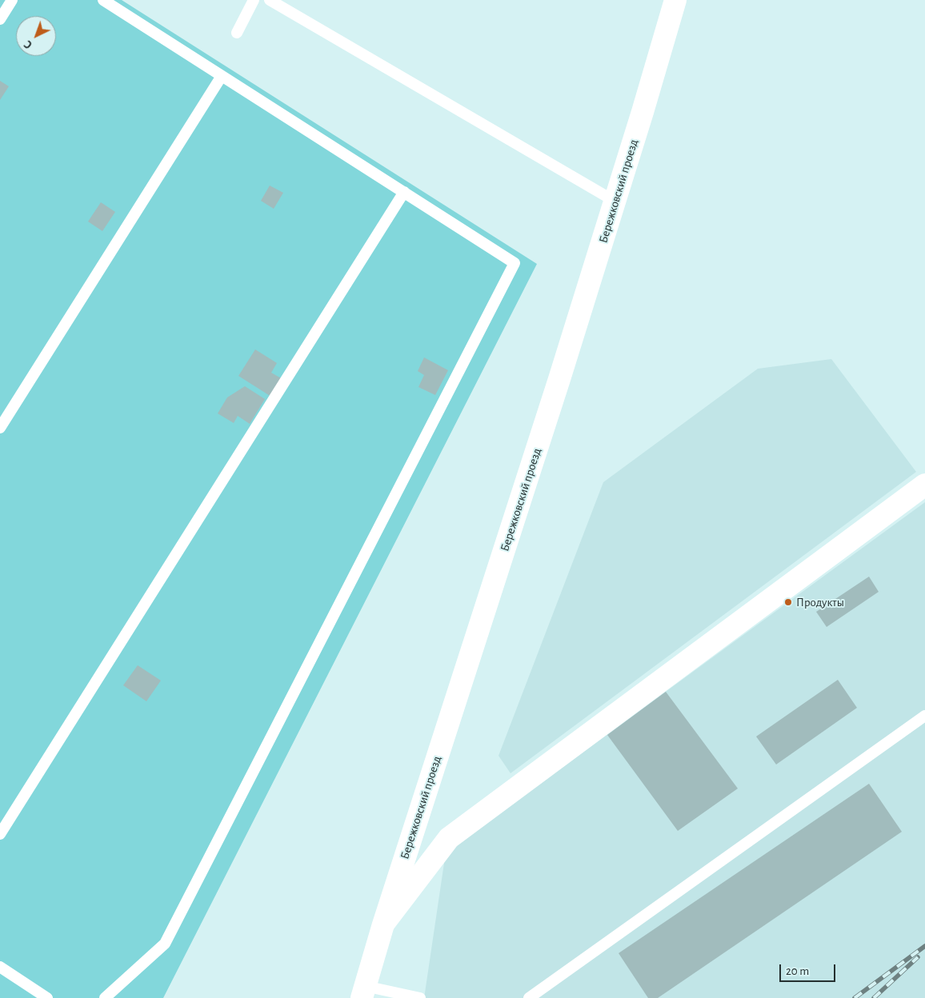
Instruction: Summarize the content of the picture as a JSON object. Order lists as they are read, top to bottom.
{
  "streets": {
    "street": ["Бережковский проезд"]
  },
  "places": ["Продукты"],
  "scale_bar": "20 m",
  "north": "bottom left"
}
